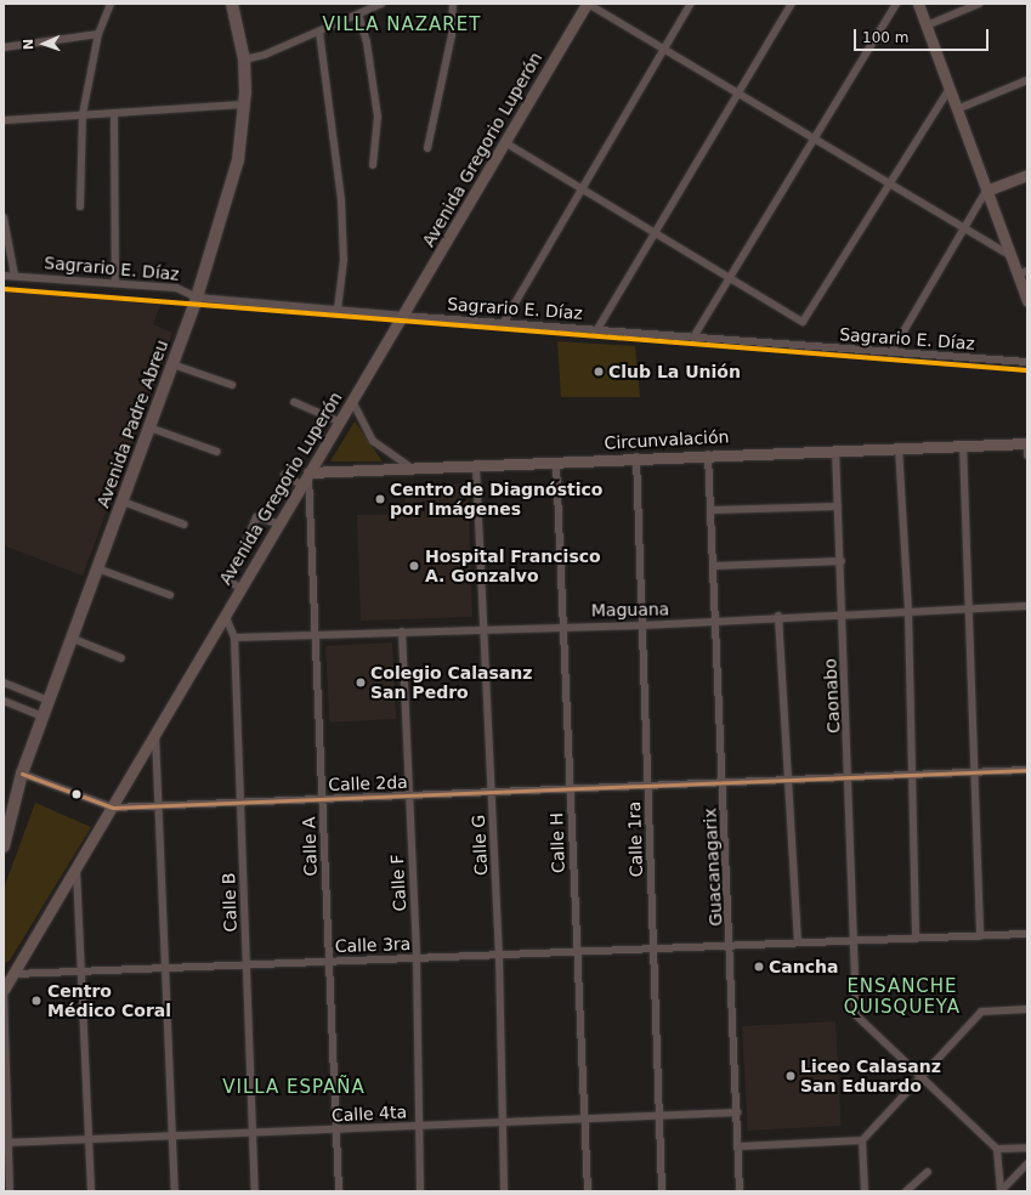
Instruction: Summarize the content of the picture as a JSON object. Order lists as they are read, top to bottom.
{
  "streets": {
    "main road": ["Avenida Gregorio Luperón", "Avenida Padre Abreu", "Circunvalación"],
    "street": [
      "Sagrario E. Díaz",
      "Maguana",
      "Caonabo",
      "Calle 2da",
      "Calle 1ra",
      "Calle H",
      "Calle G",
      "Calle A",
      "Guacanagarix",
      "Calle F",
      "Calle B",
      "Calle 3ra",
      "Calle 4ta"
    ]
  },
  "crossings": [
    ["Avenida Gregorio Luperón", "Sagrario E. Díaz"],
    ["Avenida Gregorio Luperón", "Circunvalación"],
    ["Avenida Gregorio Luperón", "Calle 2da"],
    ["Avenida Gregorio Luperón", "Calle A"],
    ["Avenida Gregorio Luperón", "Calle B"],
    ["Avenida Gregorio Luperón", "Calle 3ra"],
    ["Sagrario E. Díaz", "Avenida Padre Abreu"],
    ["Avenida Padre Abreu", "Calle 2da"],
    ["Circunvalación", "Caonabo"],
    ["Circunvalación", "Calle 1ra"],
    ["Circunvalación", "Calle H"],
    ["Circunvalación", "Calle G"],
    ["Circunvalación", "Calle A"],
    ["Circunvalación", "Guacanagarix"],
    ["Maguana", "Caonabo"],
    ["Maguana", "Calle 1ra"],
    ["Maguana", "Calle H"],
    ["Maguana", "Calle G"],
    ["Maguana", "Calle A"],
    ["Maguana", "Guacanagarix"],
    ["Maguana", "Calle F"],
    ["Maguana", "Calle B"],
    ["Caonabo", "Calle 2da"],
    ["Caonabo", "Calle 3ra"],
    ["Calle 2da", "Calle 1ra"],
    ["Calle 2da", "Calle H"],
    ["Calle 2da", "Calle G"],
    ["Calle 2da", "Calle A"],
    ["Calle 2da", "Guacanagarix"],
    ["Calle 2da", "Calle F"],
    ["Calle 2da", "Calle B"],
    ["Calle 1ra", "Calle 3ra"],
    ["Calle 1ra", "Calle 4ta"],
    ["Calle H", "Calle 3ra"],
    ["Calle H", "Calle 4ta"],
    ["Calle G", "Calle 3ra"],
    ["Calle G", "Calle 4ta"],
    ["Calle A", "Calle 3ra"],
    ["Calle A", "Calle 4ta"],
    ["Guacanagarix", "Calle 3ra"],
    ["Guacanagarix", "Calle 4ta"],
    ["Calle F", "Calle 3ra"],
    ["Calle F", "Calle 4ta"],
    ["Calle B", "Calle 3ra"],
    ["Calle B", "Calle 4ta"]
  ],
  "districts": ["VILLA NAZARET", "ENSANCHE QUISQUEYA", "VILLA ESPAÑA"],
  "places": [
    "Club La Unión",
    "Centro de Diagnóstico por Imágenes",
    "Hospital Francisco A. Gonzalvo",
    "Colegio Calasanz San Pedro",
    "Cancha",
    "Centro Médico Coral",
    "Liceo Calasanz San Eduardo"
  ],
  "scale_bar": "100 m",
  "north": "left"
}
